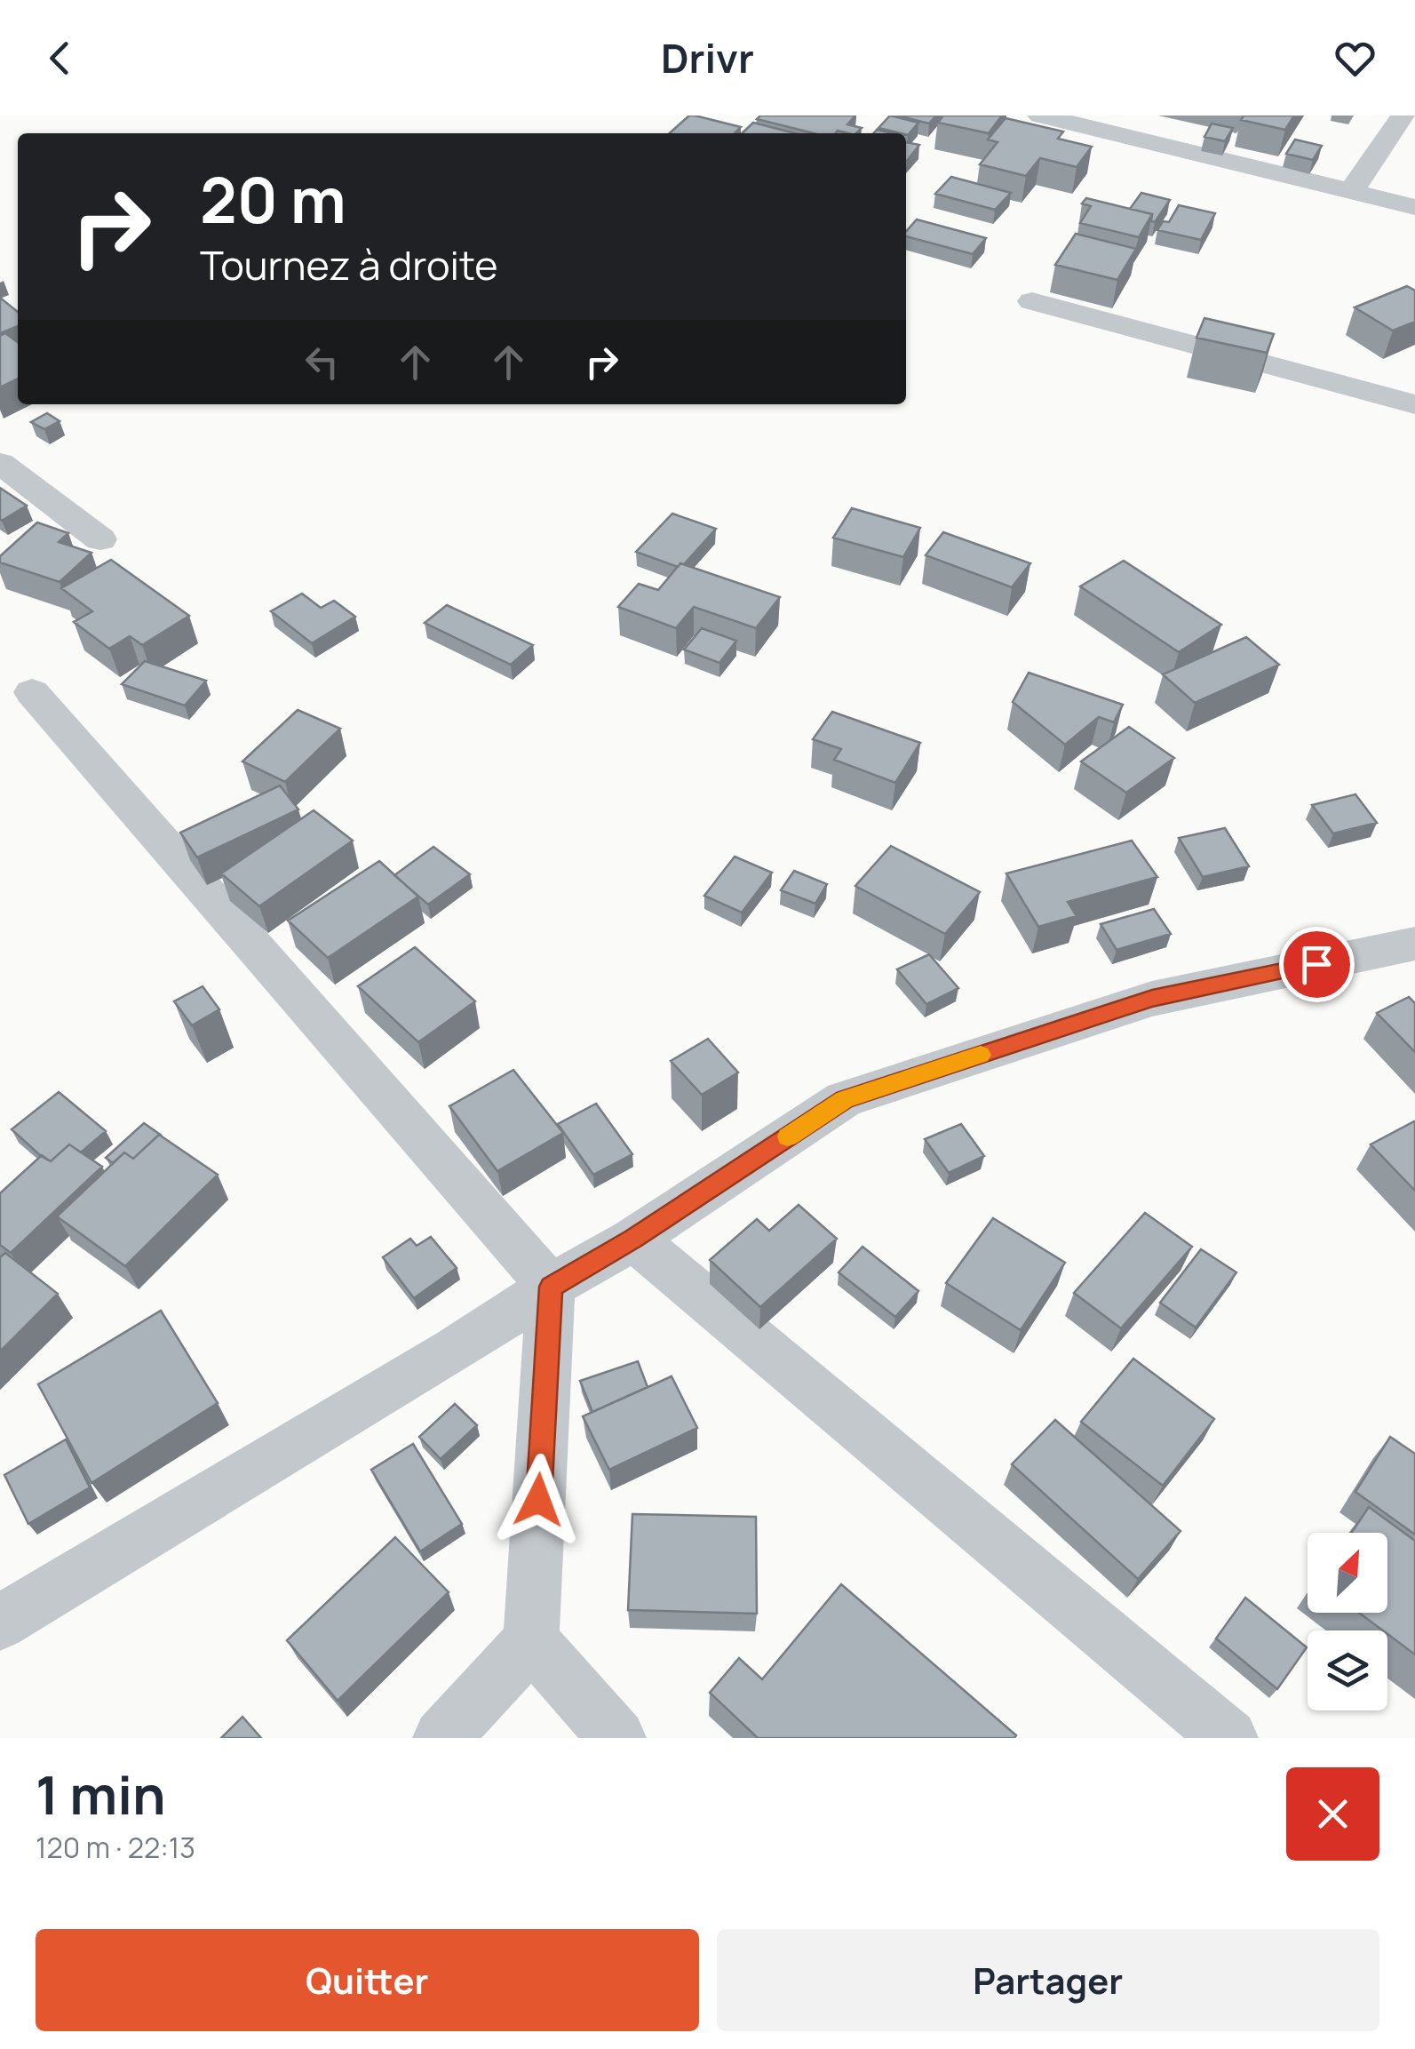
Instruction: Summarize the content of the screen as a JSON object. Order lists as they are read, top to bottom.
{
  "north": "top right",
  "page": {
    "header": "Drivr",
    "turn": ["20 m", "Tournez à droite"],
    "heading": ["1 min", "120 m · 22:13"],
    "buttons": ["Quitter", "Partager"]
  }
}
